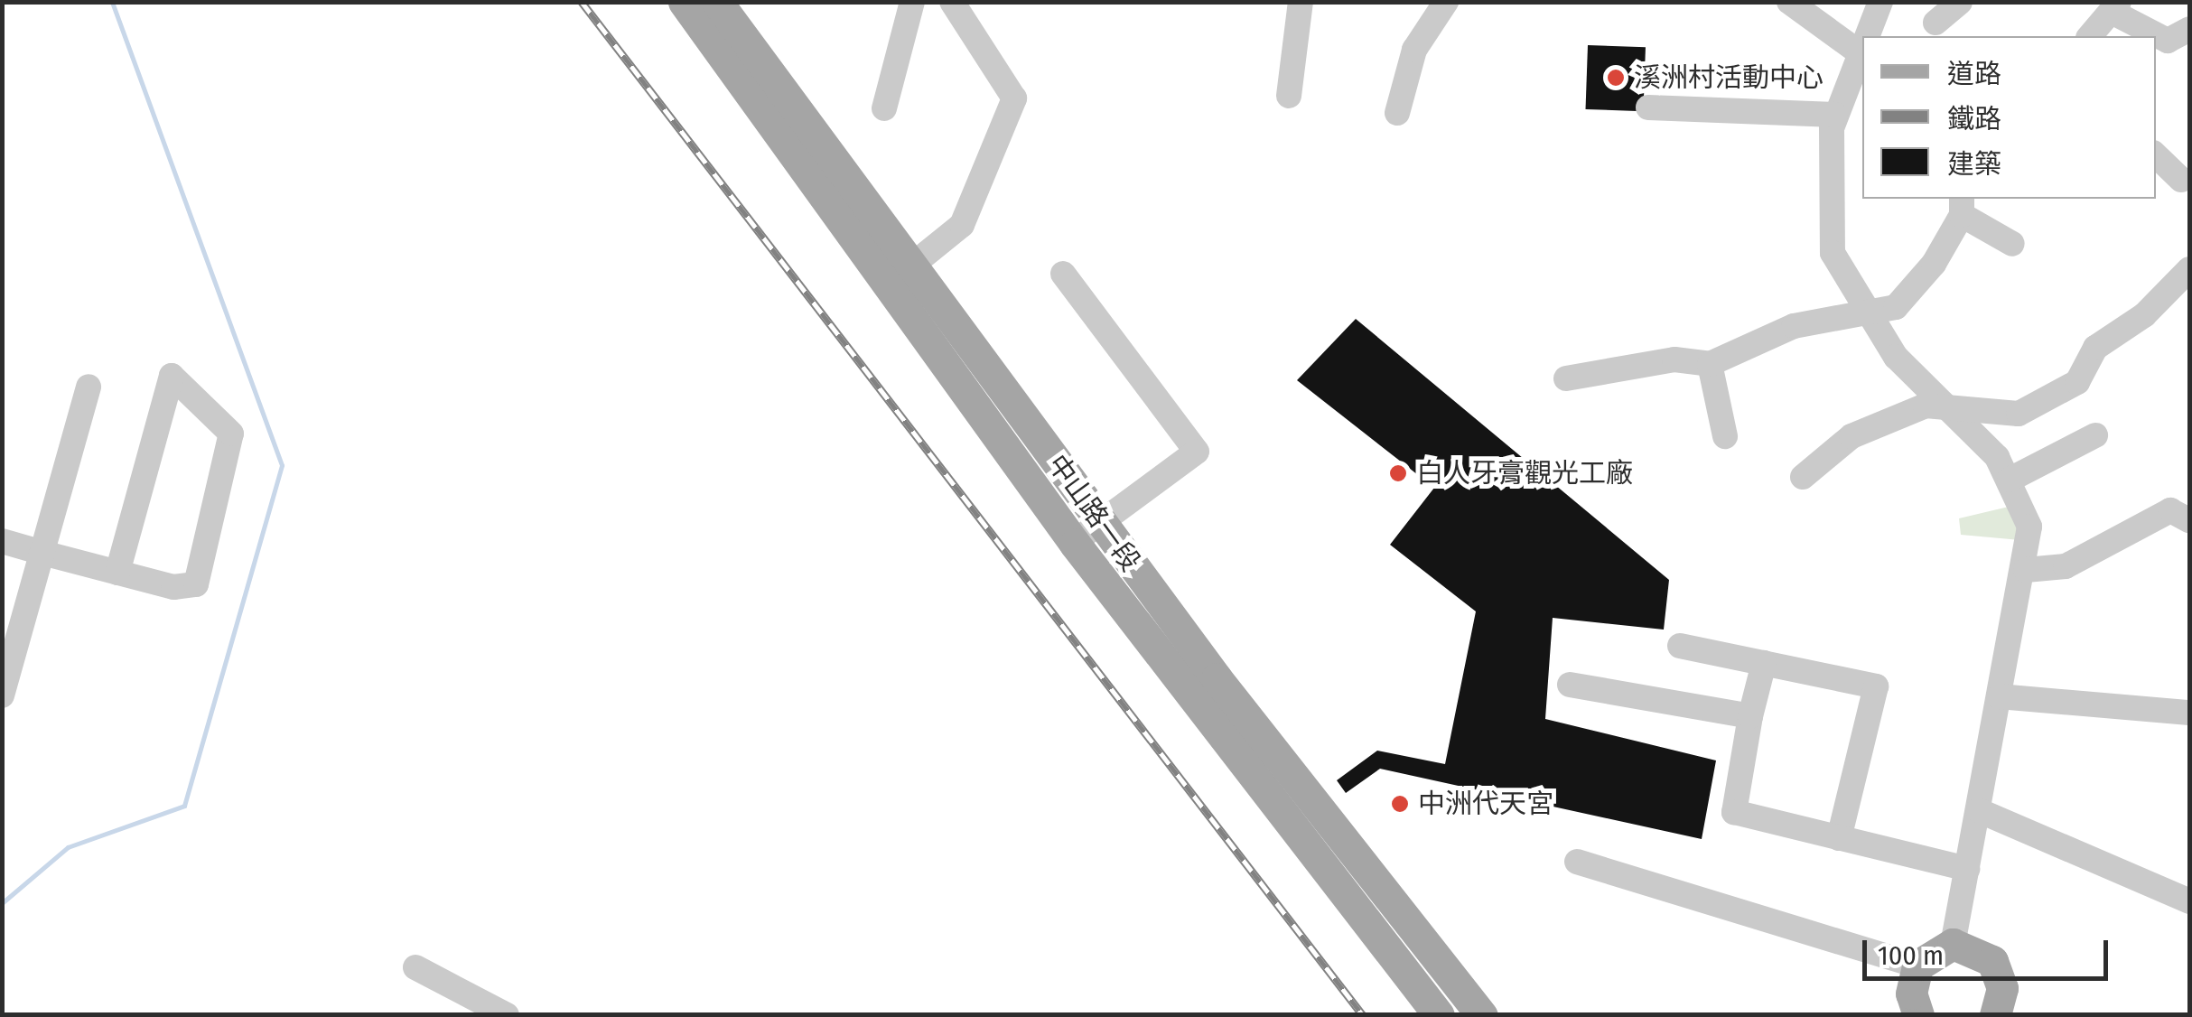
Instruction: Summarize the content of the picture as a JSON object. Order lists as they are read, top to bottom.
{
  "streets": {
    "main road": ["中山路一段"]
  },
  "places": ["溪洲村活動中心", "白人牙膏觀光工廠", "中洲代天宮"],
  "legend": ["道路", "鐵路", "建築"],
  "scale_bar": "100 m"
}
